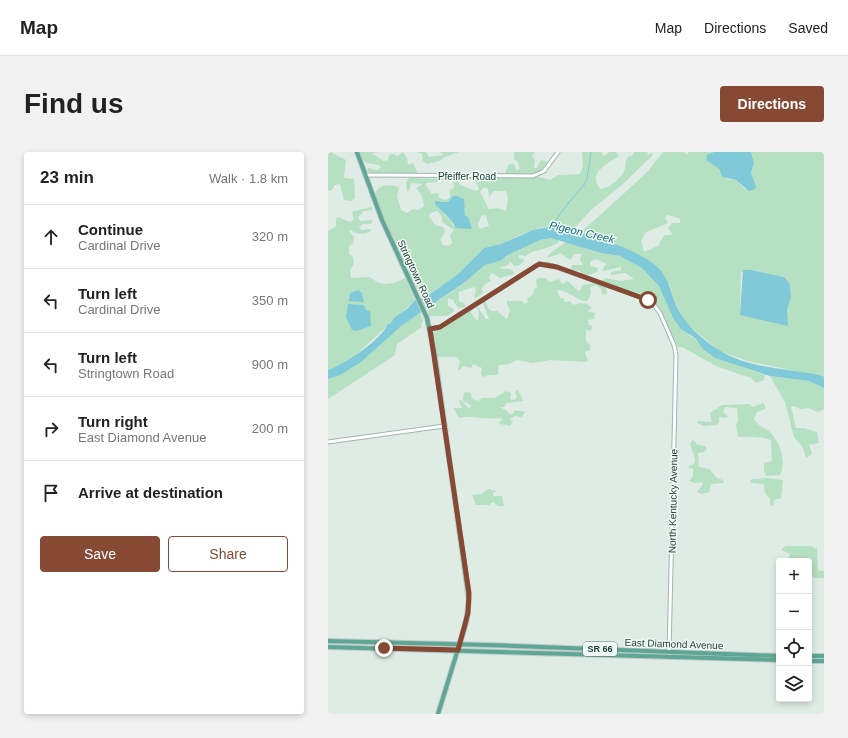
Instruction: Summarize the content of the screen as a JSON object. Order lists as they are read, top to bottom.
{
  "streets": {
    "main road": ["Stringtown Road", "East Diamond Avenue", "SR 66"],
    "street": ["Pfeiffer Road", "North Kentucky Avenue"]
  },
  "crossings": [
    ["Pfeiffer Road", "Stringtown Road"],
    ["Stringtown Road", "North Kentucky Avenue"],
    ["Stringtown Road", "East Diamond Avenue"],
    ["North Kentucky Avenue", "East Diamond Avenue"]
  ],
  "water": ["Pigeon Creek"],
  "page": {
    "header": "Map",
    "nav": ["Map", "Directions", "Saved"],
    "buttons": [
      "Directions",
      ["Save", "Share"]
    ],
    "title": "Find us",
    "heading": ["23 min", "Walk · 1.8 km"],
    "list": [
      ["Continue", "Cardinal Drive", "320 m"],
      ["Turn left", "Cardinal Drive", "350 m"],
      ["Turn left", "Stringtown Road", "900 m"],
      ["Turn right", "East Diamond Avenue", "200 m"],
      "Arrive at destination"
    ],
    "map_buttons": ["+", "−"]
  }
}
